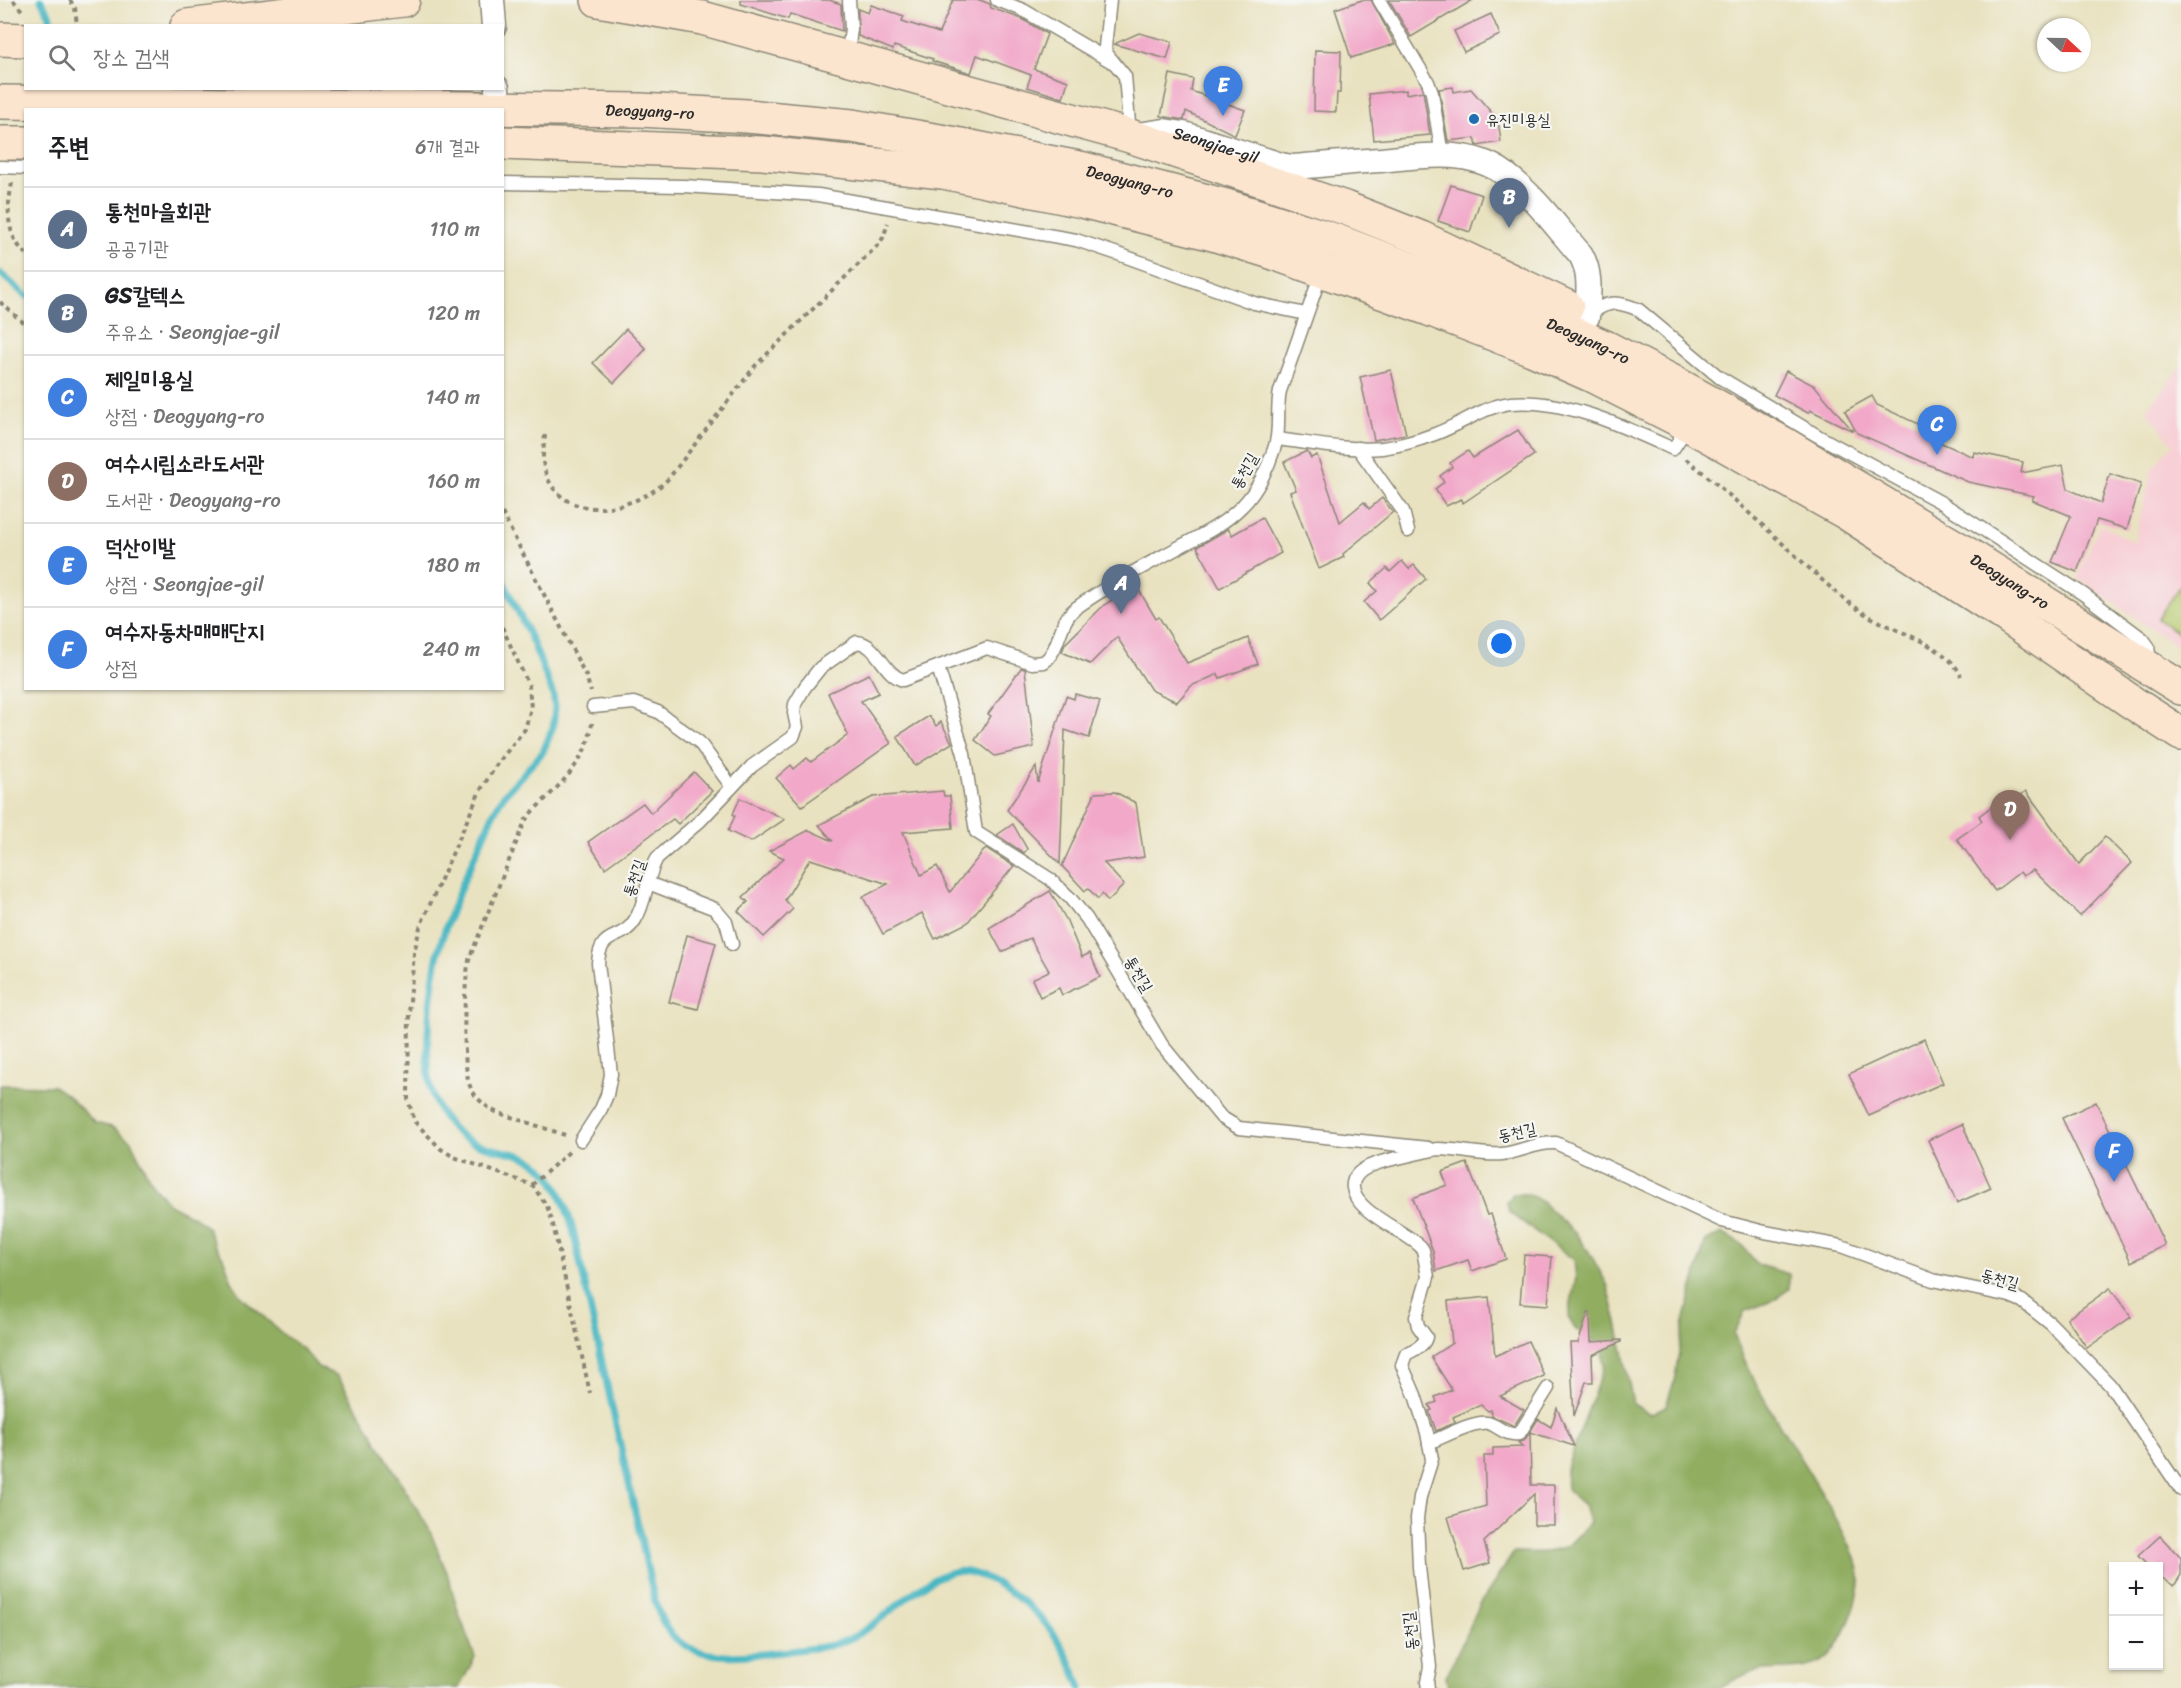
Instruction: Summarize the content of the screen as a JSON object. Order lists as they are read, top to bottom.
{
  "streets": {
    "main road": ["Deogyang-ro"],
    "street": ["Seongjae-gil"],
    "lane": ["통천길", "동천길"]
  },
  "crossings": [
    ["Deogyang-ro", "Seongjae-gil"],
    ["Deogyang-ro", "통천길"],
    ["통천길", "동천길"]
  ],
  "places": ["유진미용실"],
  "north": "right",
  "page": {
    "search": "장소 검색",
    "pins": [
      "E",
      "B",
      "C",
      "A",
      "D",
      "F"
    ],
    "heading": ["주변", "6개 결과"],
    "list": [
      {
        "mark": "A",
        "name": "통천마을회관",
        "note": "공공기관",
        "value": "110 m"
      },
      {
        "mark": "B",
        "name": "GS칼텍스",
        "note": "주유소 · Seongjae-gil",
        "value": "120 m"
      },
      {
        "mark": "C",
        "name": "제일미용실",
        "note": "상점 · Deogyang-ro",
        "value": "140 m"
      },
      {
        "mark": "D",
        "name": "여수시립소라도서관",
        "note": "도서관 · Deogyang-ro",
        "value": "160 m"
      },
      {
        "mark": "E",
        "name": "덕산이발",
        "note": "상점 · Seongjae-gil",
        "value": "180 m"
      },
      {
        "mark": "F",
        "name": "여수자동차매매단지",
        "note": "상점",
        "value": "240 m"
      }
    ],
    "map_buttons": ["+", "−"]
  }
}
